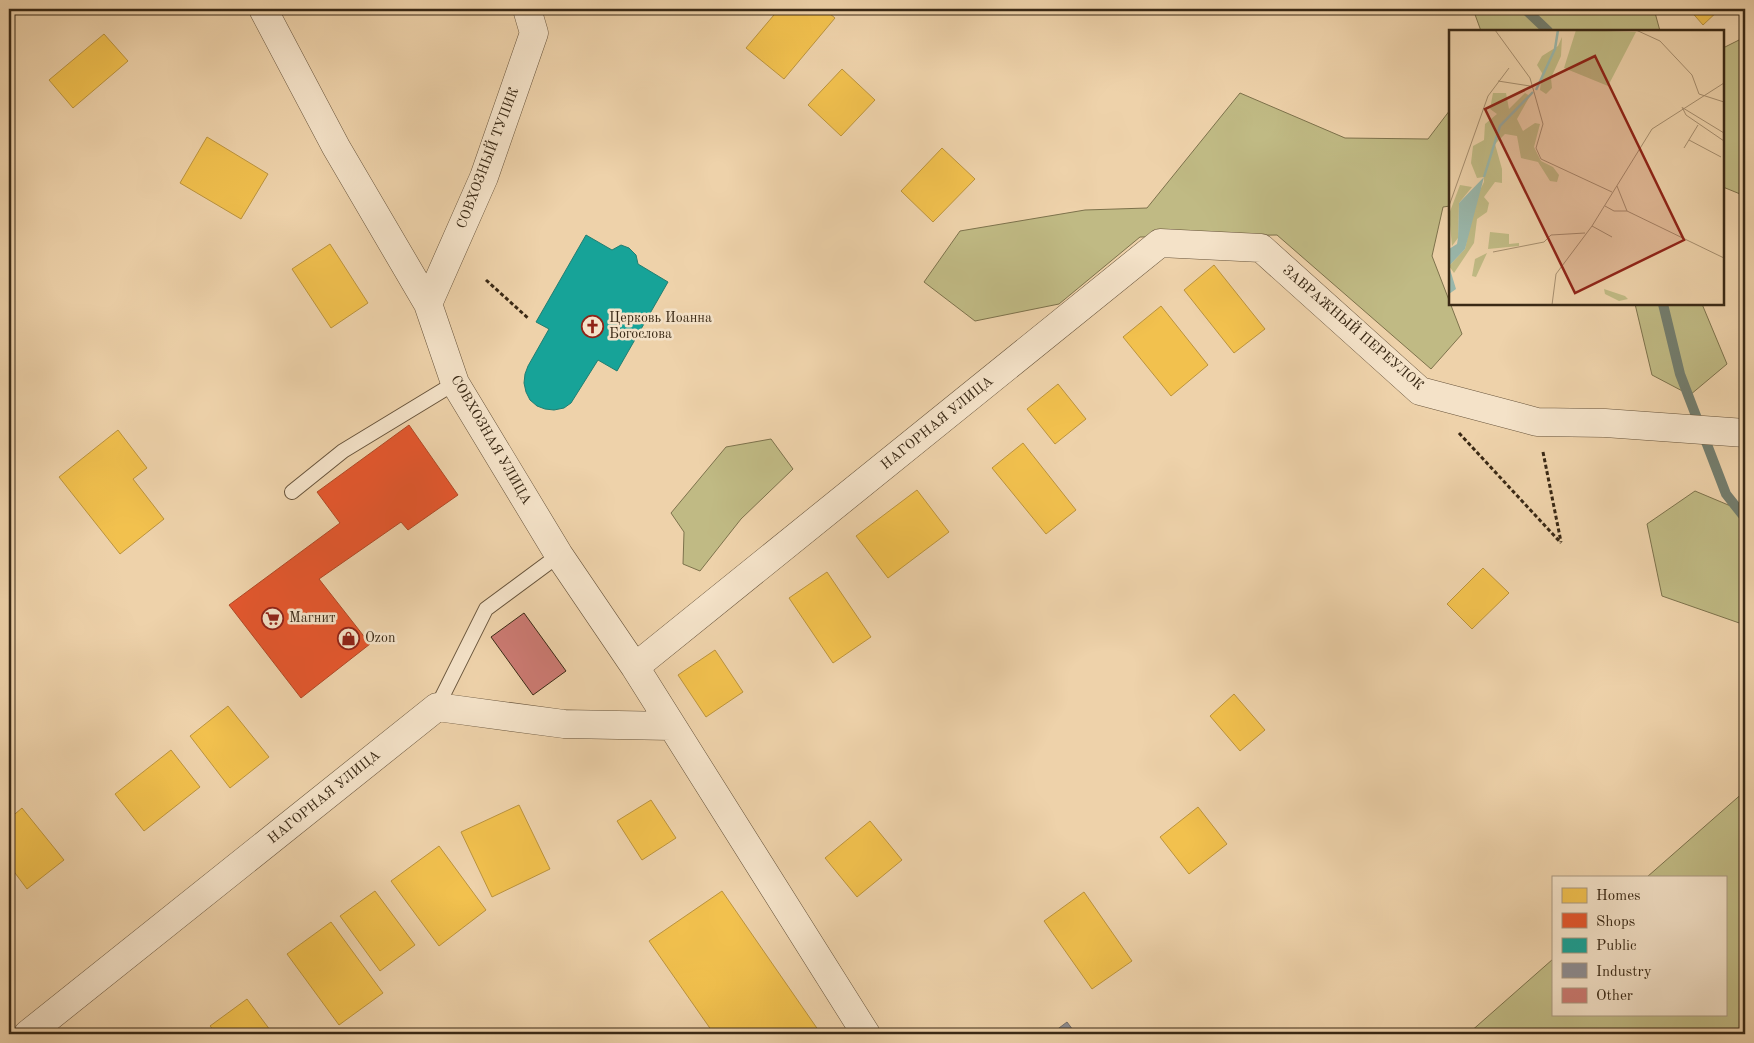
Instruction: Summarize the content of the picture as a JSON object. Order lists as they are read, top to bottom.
{
  "streets": {
    "street": [
      "СОВХОЗНЫЙ ТУПИК",
      "ЗАВРАЖНЫЙ ПЕРЕУЛОК",
      "НАГОРНАЯ УЛИЦА",
      "СОВХОЗНАЯ УЛИЦА"
    ]
  },
  "crossings": [
    ["СОВХОЗНЫЙ ТУПИК", "СОВХОЗНАЯ УЛИЦА"],
    ["ЗАВРАЖНЫЙ ПЕРЕУЛОК", "НАГОРНАЯ УЛИЦА"],
    ["НАГОРНАЯ УЛИЦА", "СОВХОЗНАЯ УЛИЦА"]
  ],
  "places": {
    "church": ["Церковь Иоанна Богослова"],
    "supermarket": ["Магнит"],
    "shop": ["Ozon"]
  },
  "legend": [
    "Homes",
    "Shops",
    "Public",
    "Industry",
    "Other"
  ]
}
